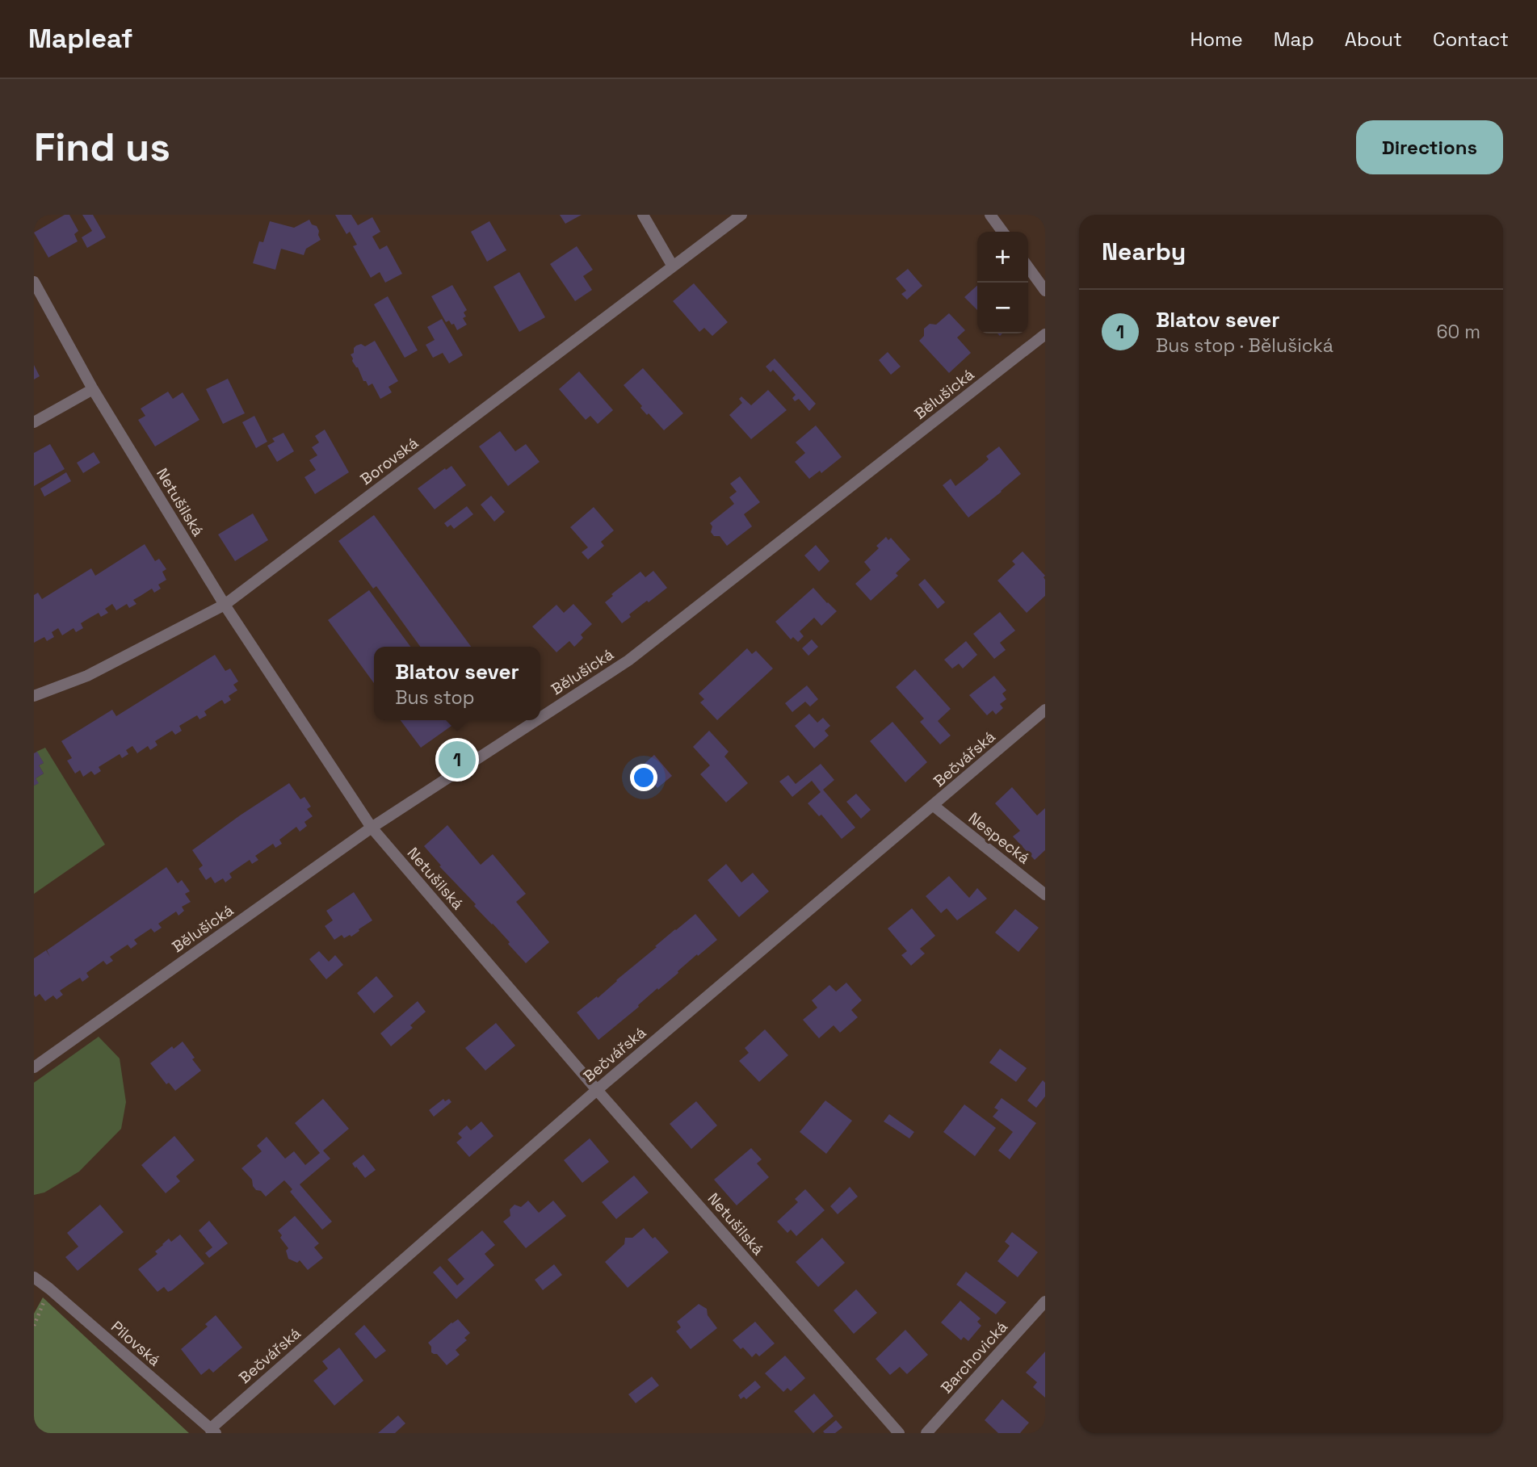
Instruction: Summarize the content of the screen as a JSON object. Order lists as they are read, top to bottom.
{
  "streets": {
    "street": [
      "Bělušická",
      "Borovská",
      "Netušilská",
      "Bečvářská",
      "Nespecká",
      "Pilovská",
      "Barchovická"
    ]
  },
  "crossings": [
    ["Bělušická", "Netušilská"],
    ["Borovská", "Netušilská"],
    ["Netušilská", "Bečvářská"],
    ["Bečvářská", "Nespecká"],
    ["Bečvářská", "Pilovská"]
  ],
  "page": {
    "header": "Mapleaf",
    "nav": [
      "Home",
      "Map",
      "About",
      "Contact"
    ],
    "buttons": "Directions",
    "title": "Find us",
    "heading": "Nearby",
    "map_buttons": ["+", "−"],
    "list": [
      {
        "mark": "1",
        "name": "Blatov sever",
        "note": "Bus stop · Bělušická",
        "value": "60 m"
      }
    ],
    "popup": ["Blatov sever", "Bus stop"],
    "pins": "1"
  }
}
